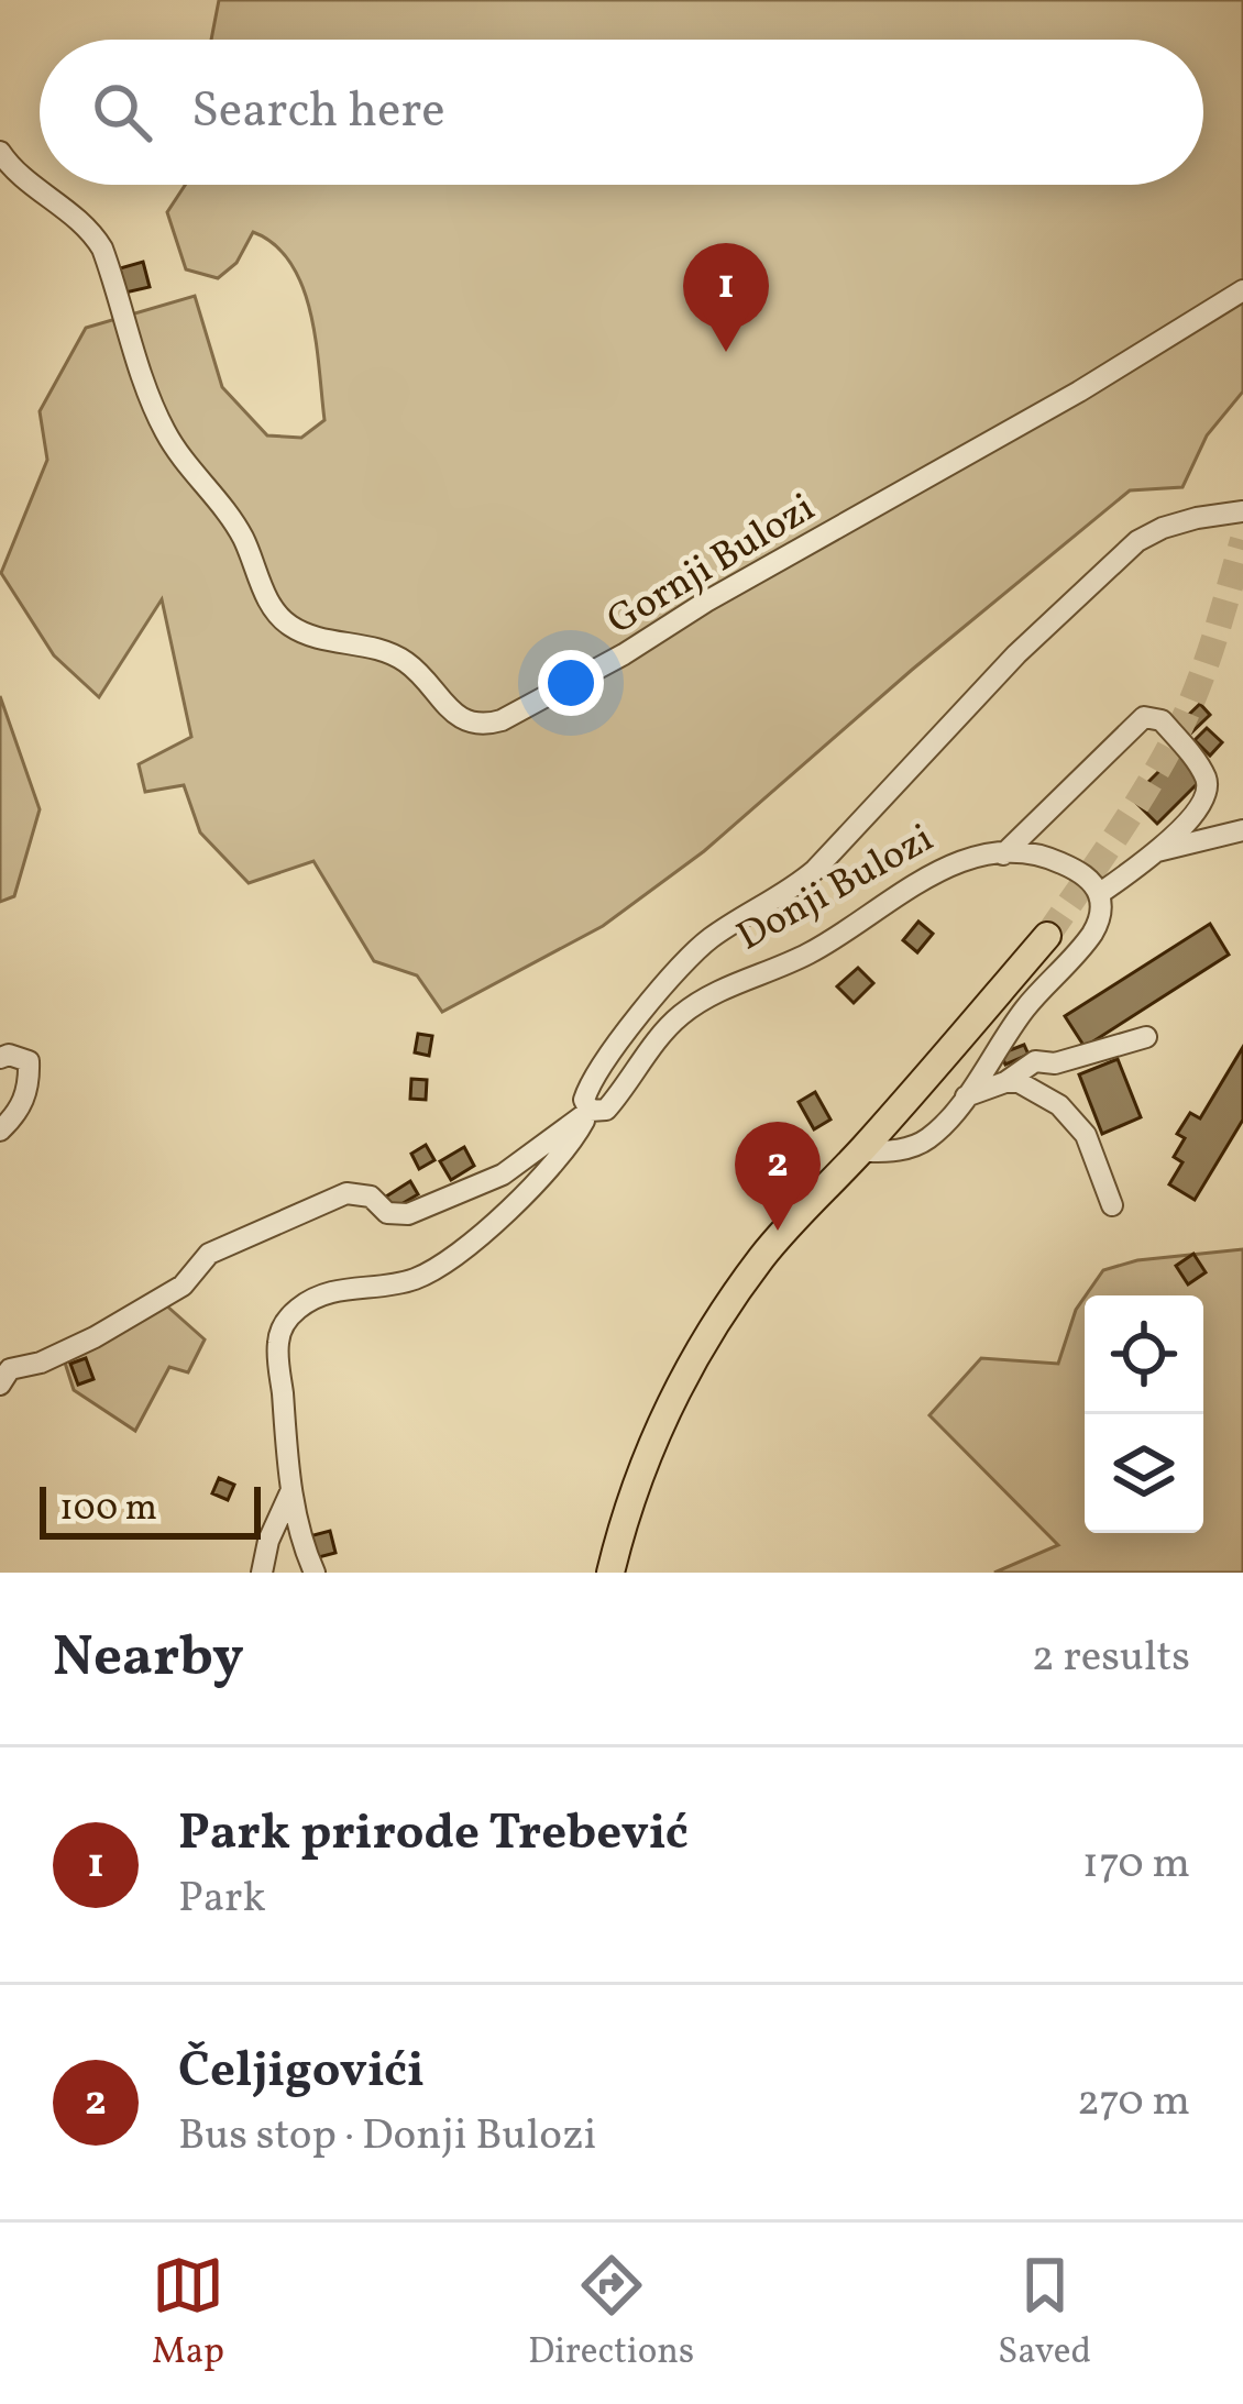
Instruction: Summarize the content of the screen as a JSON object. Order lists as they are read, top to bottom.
{
  "streets": {
    "street": ["Gornji Bulozi", "Donji Bulozi"]
  },
  "scale_bar": "100 m",
  "page": {
    "search": "Search here",
    "pins": ["1", "2"],
    "scale": "100 m",
    "heading": ["Nearby", "2 results"],
    "list": [
      {
        "mark": "1",
        "name": "Park prirode Trebević",
        "note": "Park",
        "value": "170 m"
      },
      {
        "mark": "2",
        "name": "Čeljigovići",
        "note": "Bus stop · Donji Bulozi",
        "value": "270 m"
      }
    ],
    "nav": ["Map", "Directions", "Saved"]
  }
}
